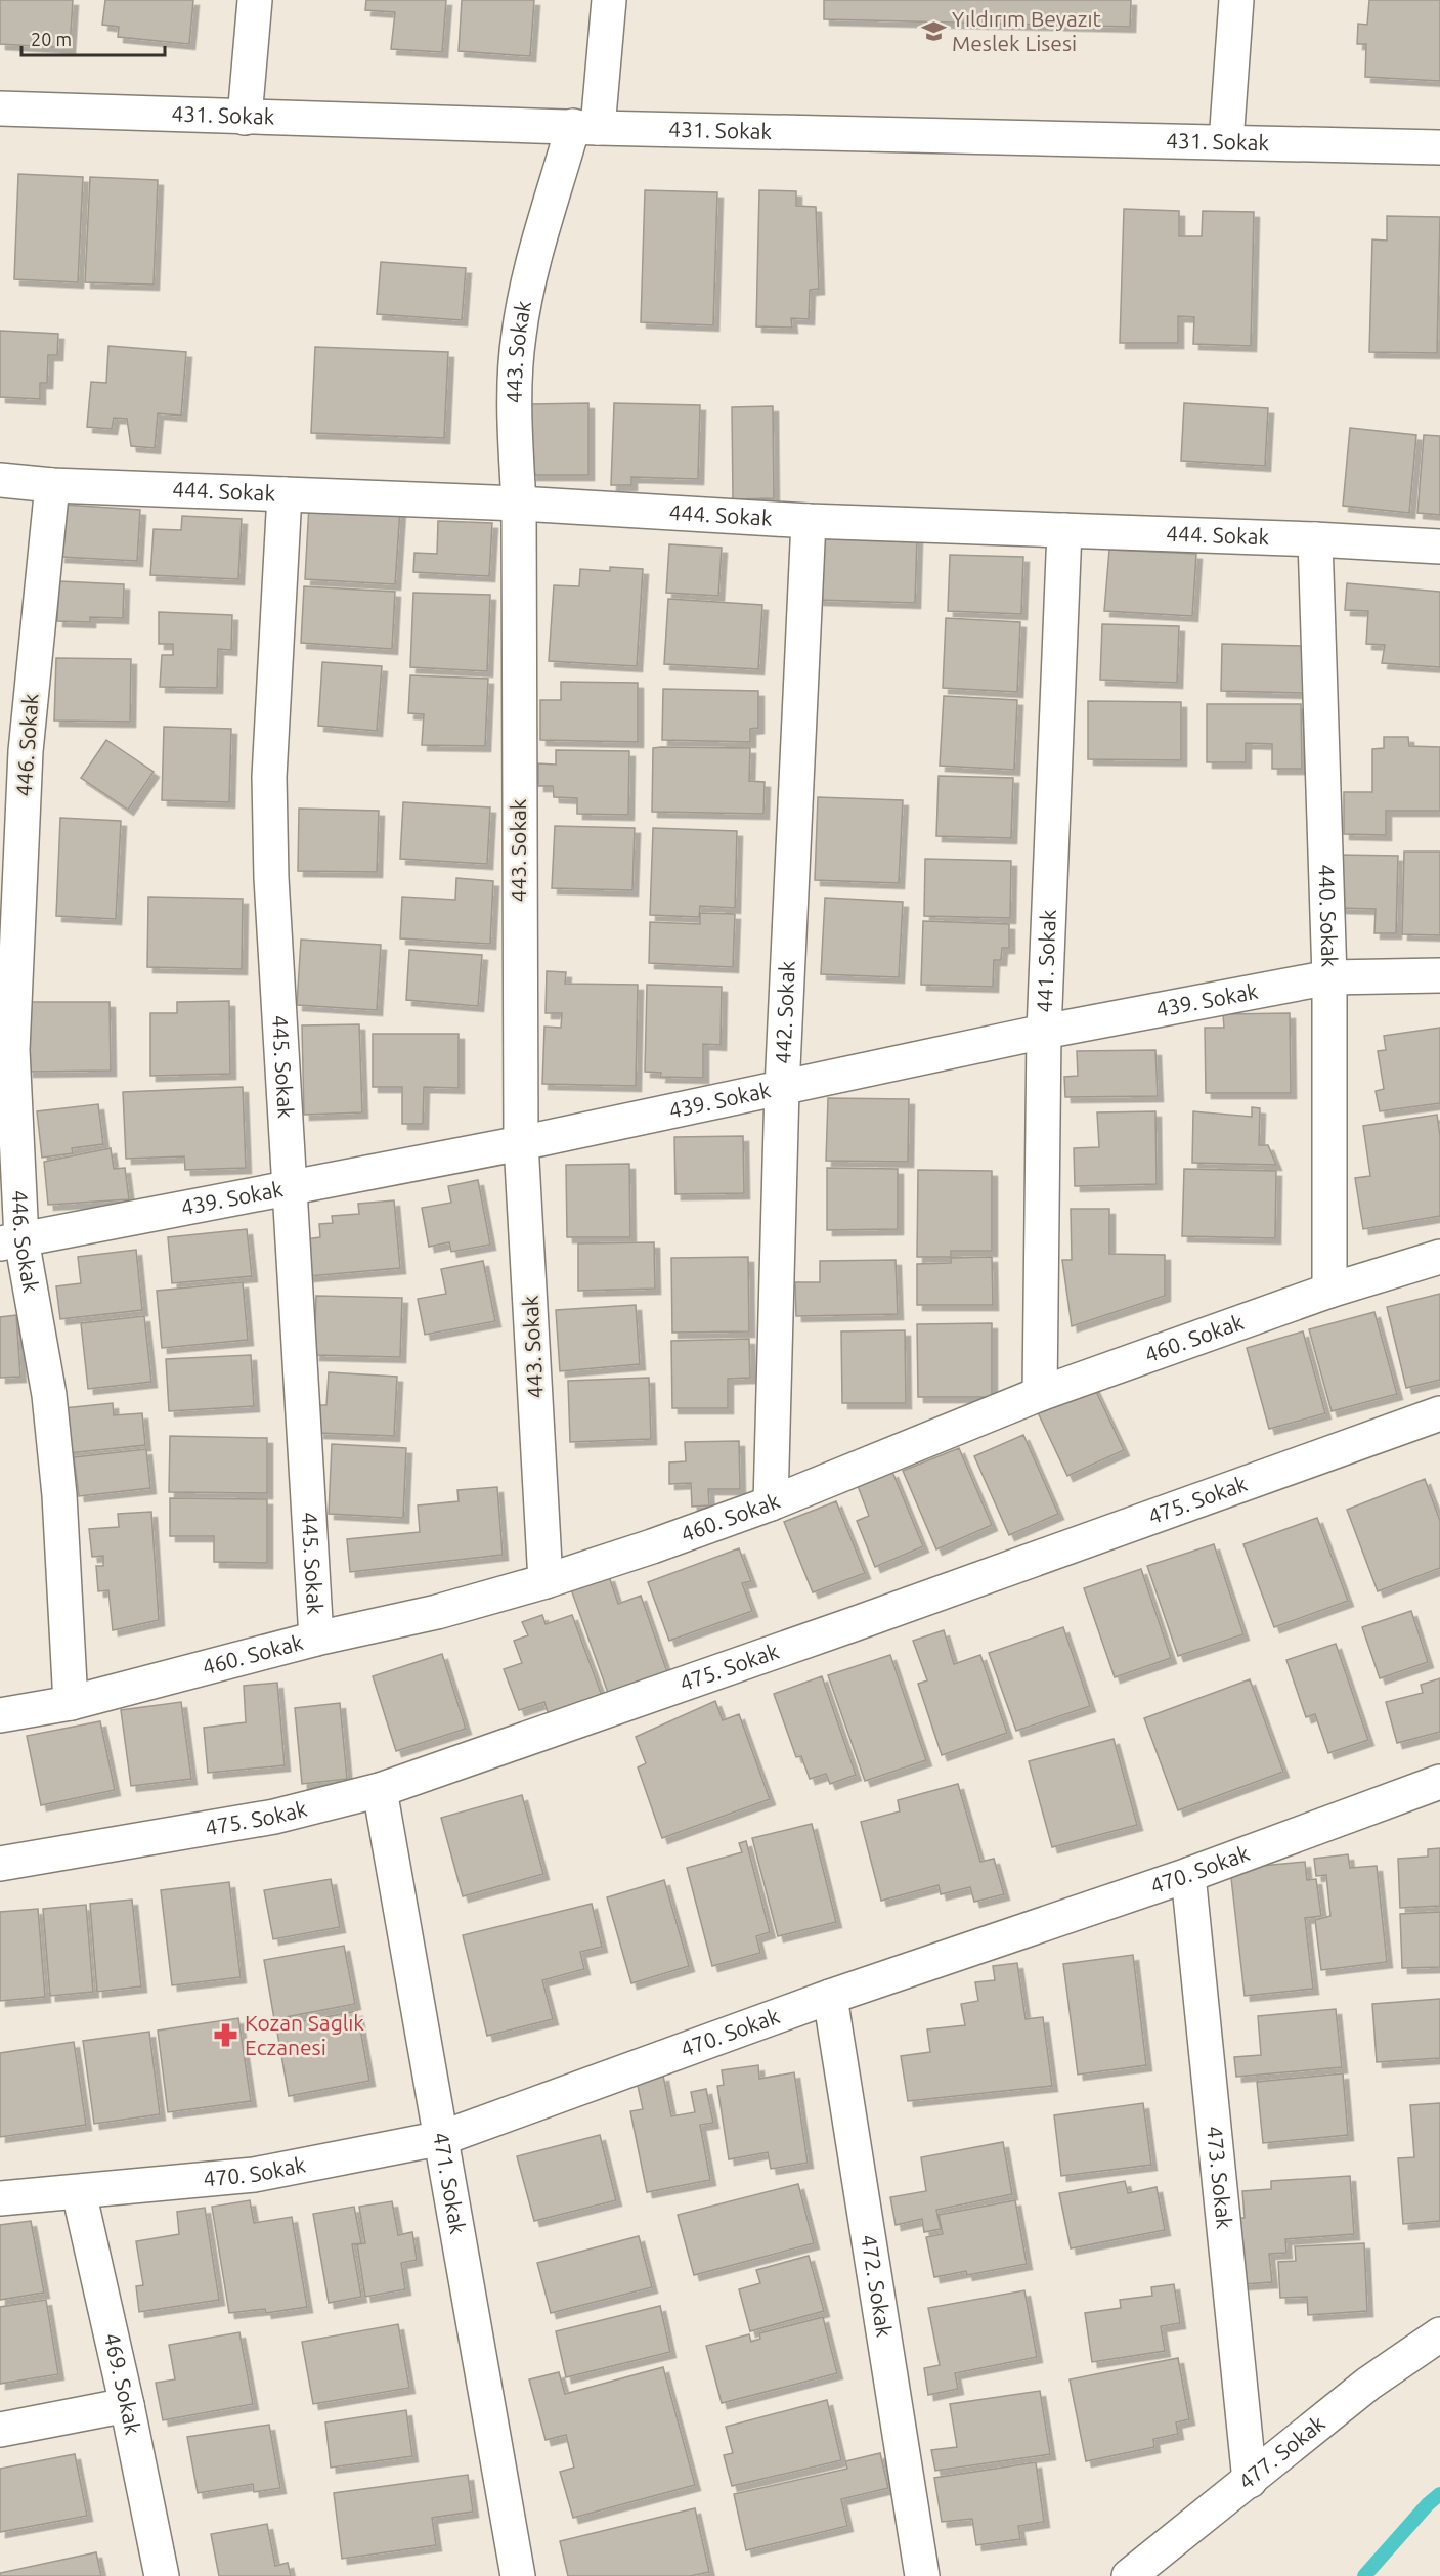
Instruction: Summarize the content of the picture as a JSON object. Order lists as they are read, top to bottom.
{
  "streets": {
    "street": [
      "431. Sokak",
      "443. Sokak",
      "444. Sokak",
      "446. Sokak",
      "440. Sokak",
      "441. Sokak",
      "439. Sokak",
      "442. Sokak",
      "445. Sokak",
      "460. Sokak",
      "475. Sokak",
      "470. Sokak",
      "473. Sokak",
      "471. Sokak",
      "472. Sokak",
      "469. Sokak",
      "477. Sokak"
    ]
  },
  "crossings": [
    ["431. Sokak", "443. Sokak"],
    ["443. Sokak", "444. Sokak"],
    ["443. Sokak", "439. Sokak"],
    ["443. Sokak", "460. Sokak"],
    ["444. Sokak", "446. Sokak"],
    ["444. Sokak", "440. Sokak"],
    ["444. Sokak", "441. Sokak"],
    ["444. Sokak", "442. Sokak"],
    ["444. Sokak", "445. Sokak"],
    ["446. Sokak", "439. Sokak"],
    ["446. Sokak", "460. Sokak"],
    ["440. Sokak", "439. Sokak"],
    ["440. Sokak", "460. Sokak"],
    ["441. Sokak", "439. Sokak"],
    ["441. Sokak", "460. Sokak"],
    ["439. Sokak", "442. Sokak"],
    ["439. Sokak", "445. Sokak"],
    ["442. Sokak", "460. Sokak"],
    ["445. Sokak", "460. Sokak"],
    ["475. Sokak", "471. Sokak"],
    ["470. Sokak", "473. Sokak"],
    ["470. Sokak", "471. Sokak"],
    ["470. Sokak", "472. Sokak"],
    ["470. Sokak", "469. Sokak"],
    ["473. Sokak", "477. Sokak"]
  ],
  "places": {
    "school or university": ["Yıldırım Beyazıt Meslek Lisesi"],
    "pharmacy": ["Kozan Saglık Eczanesi"]
  },
  "scale_bar": "20 m"
}
